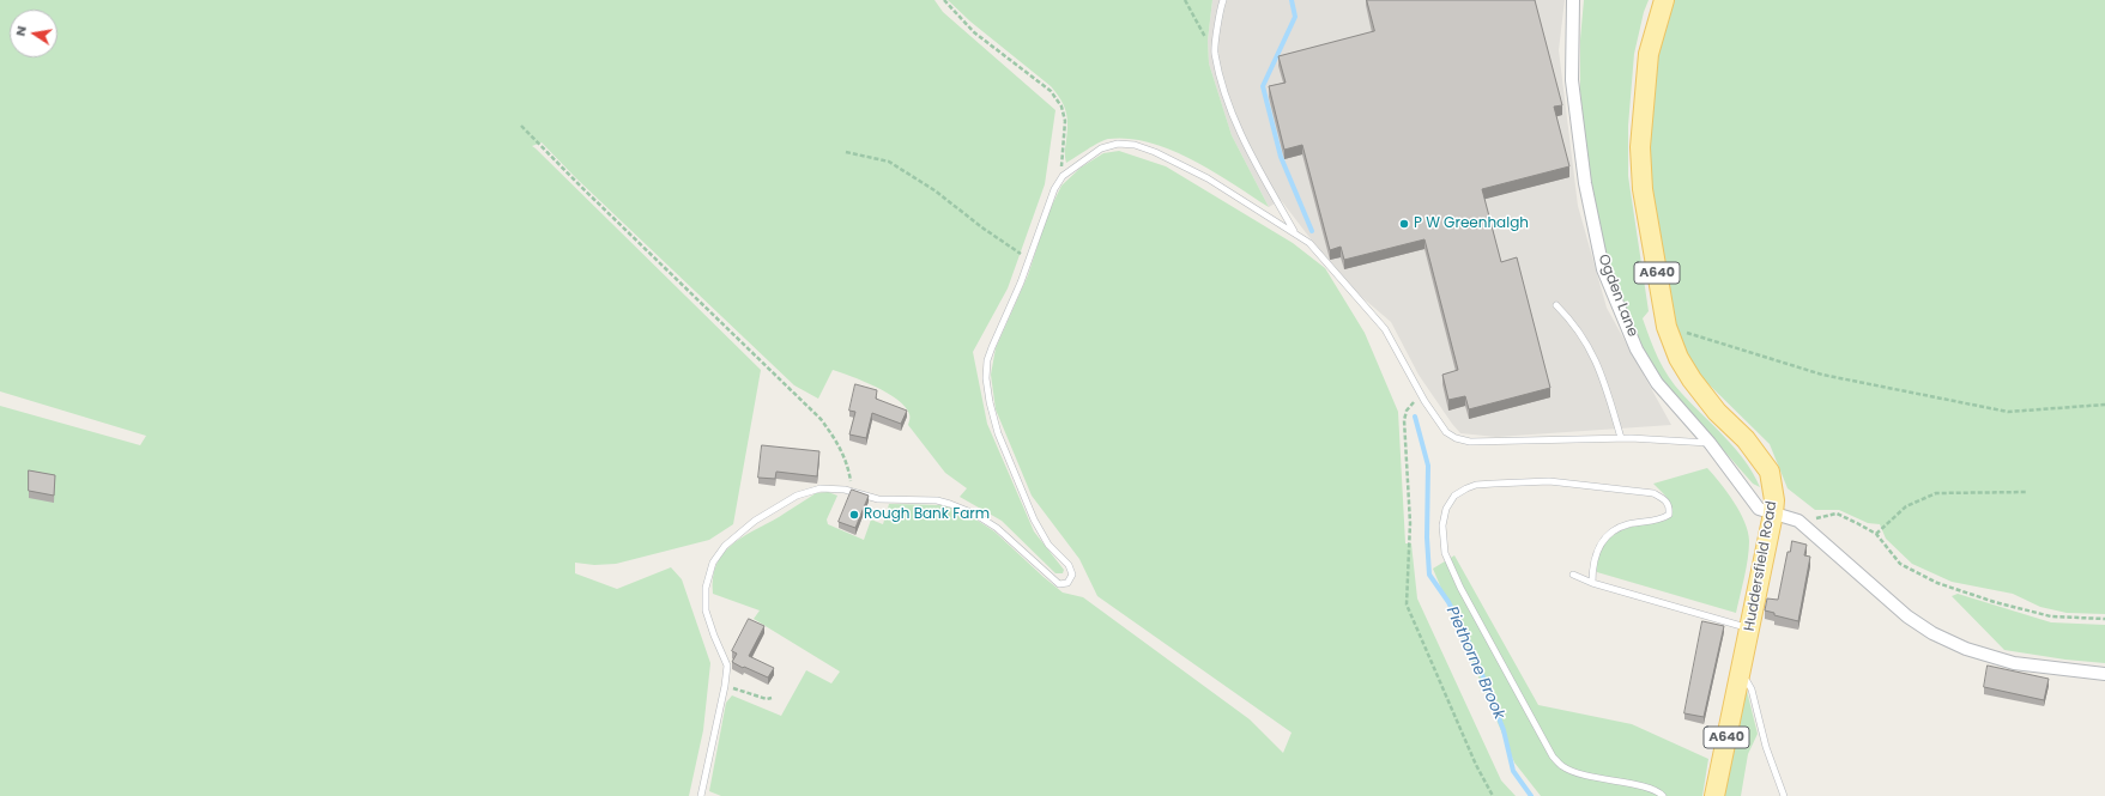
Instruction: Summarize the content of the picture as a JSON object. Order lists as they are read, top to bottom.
{
  "streets": {
    "main road": ["A640", "Huddersfield Road"],
    "street": ["Ogden Lane"]
  },
  "crossings": [
    ["Ogden Lane", "Huddersfield Road"]
  ],
  "water": ["Piethorne Brook"],
  "places": ["P W Greenhalgh", "Rough Bank Farm"],
  "north": "left"
}
